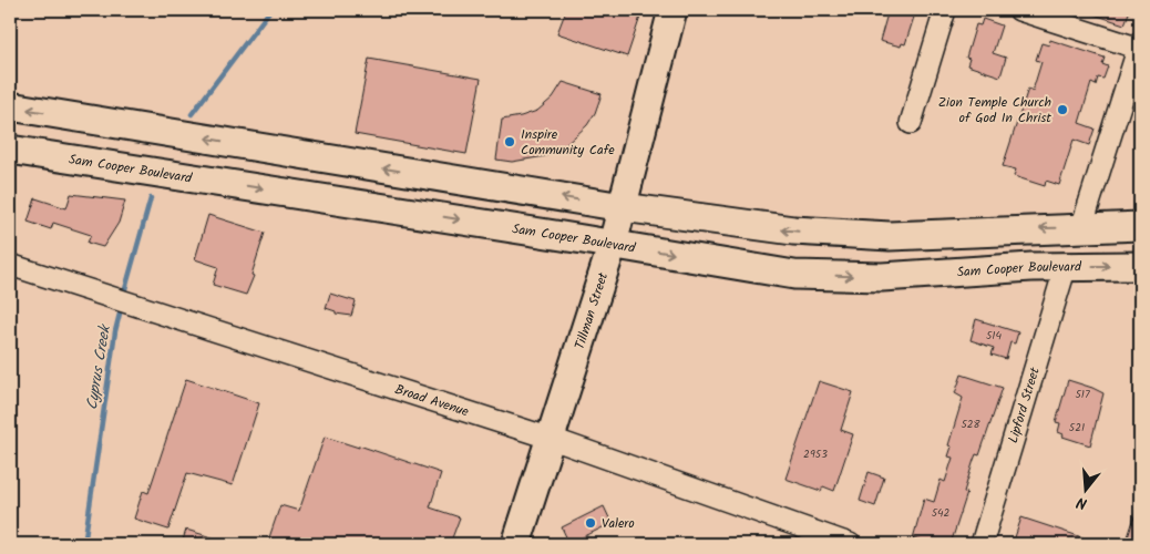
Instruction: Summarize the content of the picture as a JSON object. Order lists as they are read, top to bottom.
{
  "streets": {
    "main road": ["Sam Cooper Boulevard", "Tillman Street"],
    "street": ["Broad Avenue", "Lipford Street"]
  },
  "crossings": [
    ["Sam Cooper Boulevard", "Tillman Street"],
    ["Sam Cooper Boulevard", "Lipford Street"],
    ["Tillman Street", "Broad Avenue"]
  ],
  "water": ["Cyprus Creek"],
  "places": ["Zion Temple Church of God In Christ", "Inspire Community Cafe", "Valero"],
  "house_numbers": [
    "514",
    "517",
    "528",
    "521",
    "2953",
    "542"
  ],
  "north": "bottom"
}
